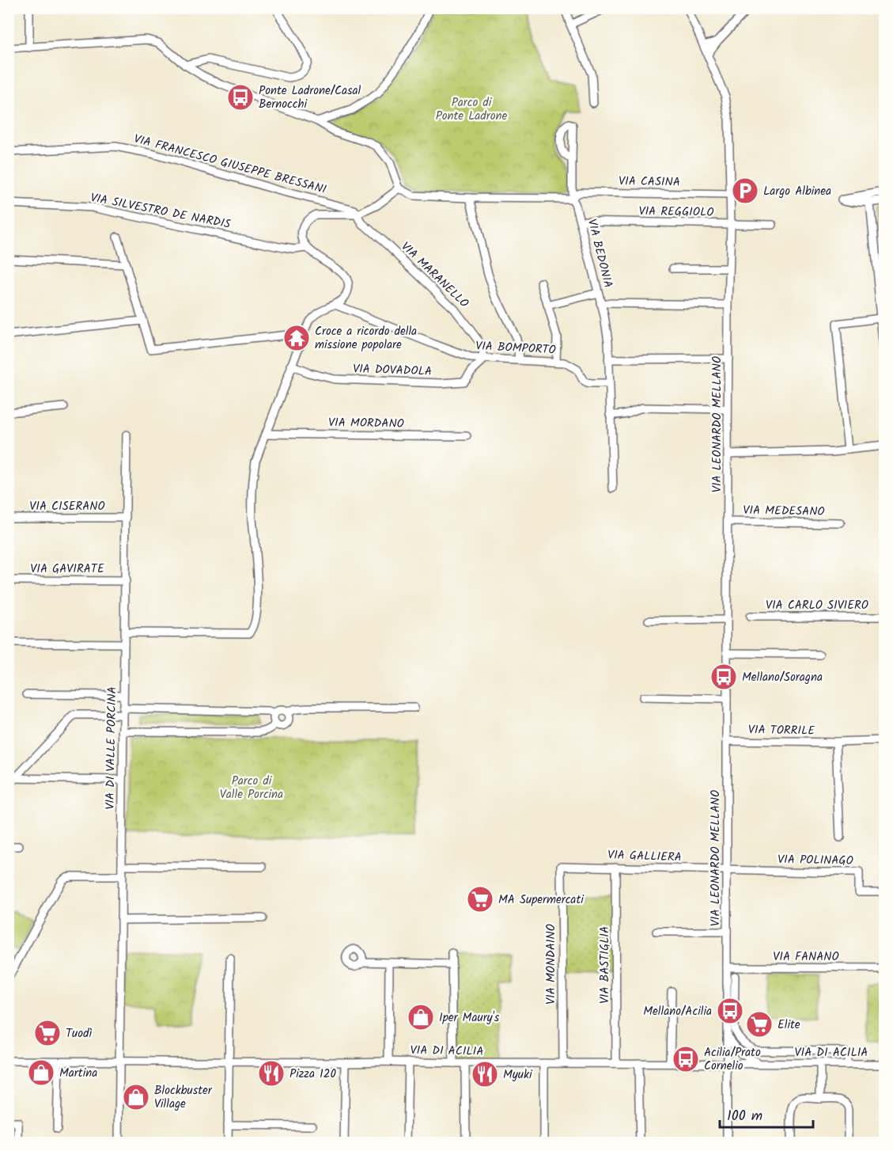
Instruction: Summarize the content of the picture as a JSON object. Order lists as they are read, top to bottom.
{
  "streets": {
    "street": [
      "VIA FRANCESCO GIUSEPPE BRESSANI",
      "VIA CASINA",
      "VIA SILVESTRO DE NARDIS",
      "VIA REGGIOLO",
      "VIA BEDONIA",
      "VIA MARANELLO",
      "VIA BOMPORTO",
      "VIA DOVADOLA",
      "VIA MORDANO",
      "VIA LEONARDO MELLANO",
      "VIA CISERANO",
      "VIA MEDESANO",
      "VIA GAVIRATE",
      "VIA CARLO SIVIERO",
      "VIA TORRILE",
      "VIA DI VALLE PORCINA",
      "VIA GALLIERA",
      "VIA POLINAGO",
      "VIA FANANO",
      "VIA MONDAINO",
      "VIA BASTIGLIA",
      "VIA DI ACILIA"
    ]
  },
  "crossings": [
    ["VIA FRANCESCO GIUSEPPE BRESSANI", "VIA MARANELLO"],
    ["VIA CASINA", "VIA BEDONIA"],
    ["VIA CASINA", "VIA LEONARDO MELLANO"],
    ["VIA REGGIOLO", "VIA BEDONIA"],
    ["VIA REGGIOLO", "VIA LEONARDO MELLANO"],
    ["VIA BEDONIA", "VIA BOMPORTO"],
    ["VIA MARANELLO", "VIA BOMPORTO"],
    ["VIA MARANELLO", "VIA DOVADOLA"],
    ["VIA BOMPORTO", "VIA DOVADOLA"],
    ["VIA LEONARDO MELLANO", "VIA MEDESANO"],
    ["VIA LEONARDO MELLANO", "VIA TORRILE"],
    ["VIA LEONARDO MELLANO", "VIA GALLIERA"],
    ["VIA LEONARDO MELLANO", "VIA POLINAGO"],
    ["VIA LEONARDO MELLANO", "VIA FANANO"],
    ["VIA LEONARDO MELLANO", "VIA DI ACILIA"],
    ["VIA CISERANO", "VIA DI VALLE PORCINA"],
    ["VIA GAVIRATE", "VIA DI VALLE PORCINA"],
    ["VIA DI VALLE PORCINA", "VIA DI ACILIA"],
    ["VIA GALLIERA", "VIA POLINAGO"],
    ["VIA GALLIERA", "VIA MONDAINO"],
    ["VIA GALLIERA", "VIA BASTIGLIA"],
    ["VIA MONDAINO", "VIA DI ACILIA"],
    ["VIA BASTIGLIA", "VIA DI ACILIA"]
  ],
  "parks": ["Parco di Ponte Ladrone", "Parco di Valle Porcina"],
  "places": {
    "bus stop": [
      "Ponte Ladrone/Casal Bernocchi",
      "Mellano/Soragna",
      "Mellano/Acilia",
      "Acilia/Prato Cornelio"
    ],
    "parking": ["Largo Albinea"],
    "temple": ["Croce a ricordo della missione popolare"],
    "supermarket": ["MA Supermercati", "Elite", "Tuodì"],
    "shop": ["Iper Maury's", "Martina", "Blockbuster Village"],
    "restaurant": ["Pizza 120", "Myuki"]
  },
  "scale_bar": "100 m"
}
